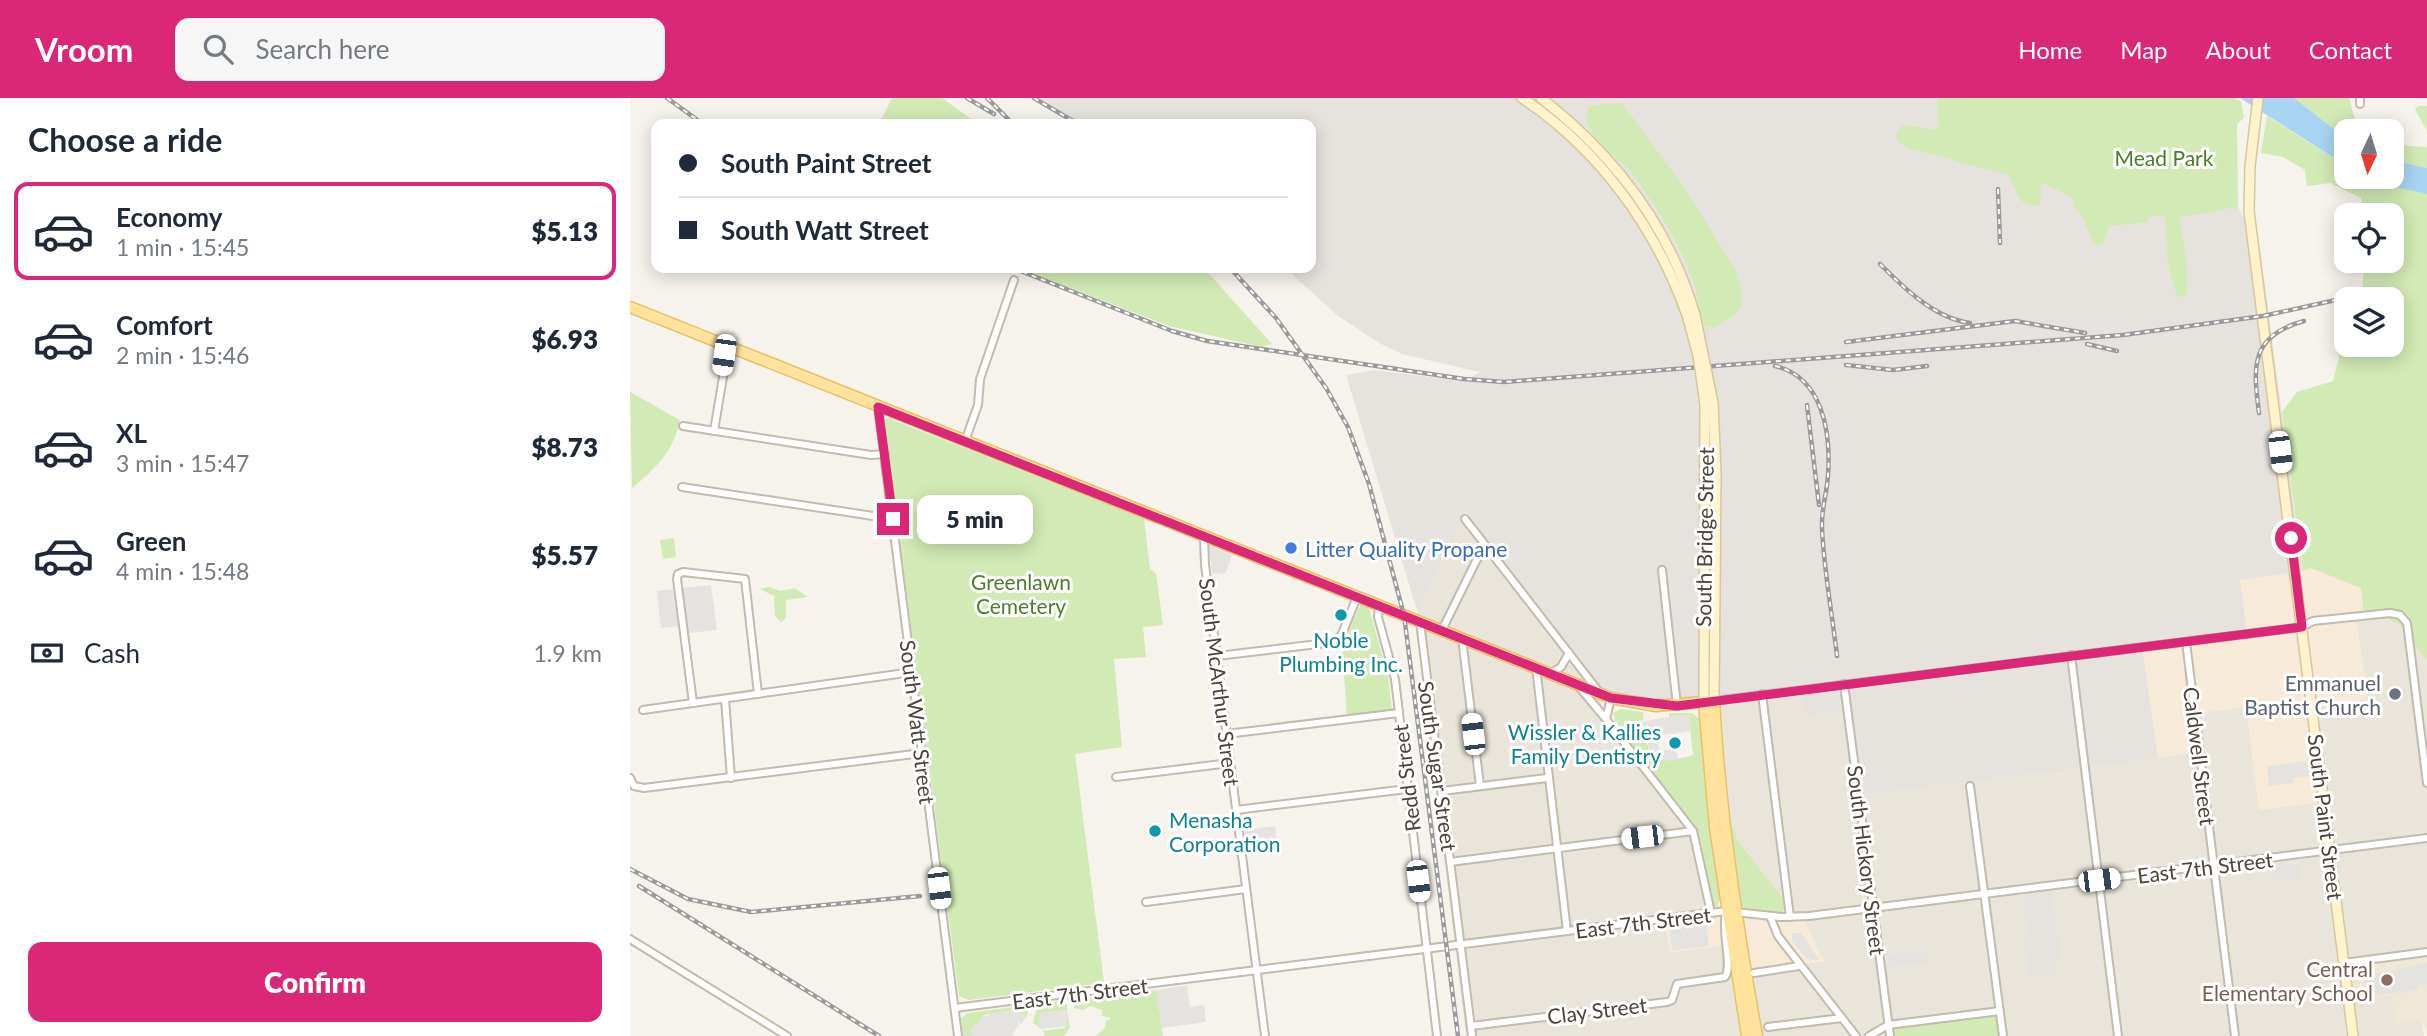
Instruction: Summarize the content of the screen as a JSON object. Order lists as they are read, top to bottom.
{
  "streets": {
    "main road": ["South Bridge Street", "South Paint Street"],
    "street": [
      "South McArthur Street",
      "South Watt Street",
      "Caldwell Street",
      "South Sugar Street",
      "Redd Street",
      "South Hickory Street",
      "East 7th Street",
      "Clay Street"
    ]
  },
  "crossings": [
    ["South Bridge Street", "East 7th Street"],
    ["South Bridge Street", "Clay Street"],
    ["South McArthur Street", "East 7th Street"],
    ["South Watt Street", "East 7th Street"],
    ["Caldwell Street", "East 7th Street"],
    ["South Sugar Street", "East 7th Street"],
    ["South Sugar Street", "Clay Street"],
    ["Redd Street", "East 7th Street"],
    ["South Paint Street", "East 7th Street"],
    ["South Hickory Street", "East 7th Street"],
    ["East 7th Street", "Clay Street"]
  ],
  "parks": ["Mead Park", "Greenlawn Cemetery"],
  "places": [
    "Litter Quality Propane",
    "Noble Plumbing Inc.",
    "Emmanuel Baptist Church",
    "Wissler & Kallies Family Dentistry",
    "Menasha Corporation",
    "Central Elementary School"
  ],
  "north": "bottom",
  "page": {
    "header": "Vroom",
    "search": "Search here",
    "nav": [
      "Home",
      "Map",
      "About",
      "Contact"
    ],
    "heading": "Choose a ride",
    "banner": ["South Paint Street", "South Watt Street"],
    "list": [
      {
        "name": "Economy",
        "note": "1 min · 15:45",
        "value": "$5.13"
      },
      {
        "name": "Comfort",
        "note": "2 min · 15:46",
        "value": "$6.93"
      },
      {
        "name": "XL",
        "note": "3 min · 15:47",
        "value": "$8.73"
      },
      {
        "name": "Green",
        "note": "4 min · 15:48",
        "value": "$5.57"
      }
    ],
    "bubble": "5 min",
    "pay": ["Cash", "1.9 km"],
    "buttons": "Confirm"
  }
}
